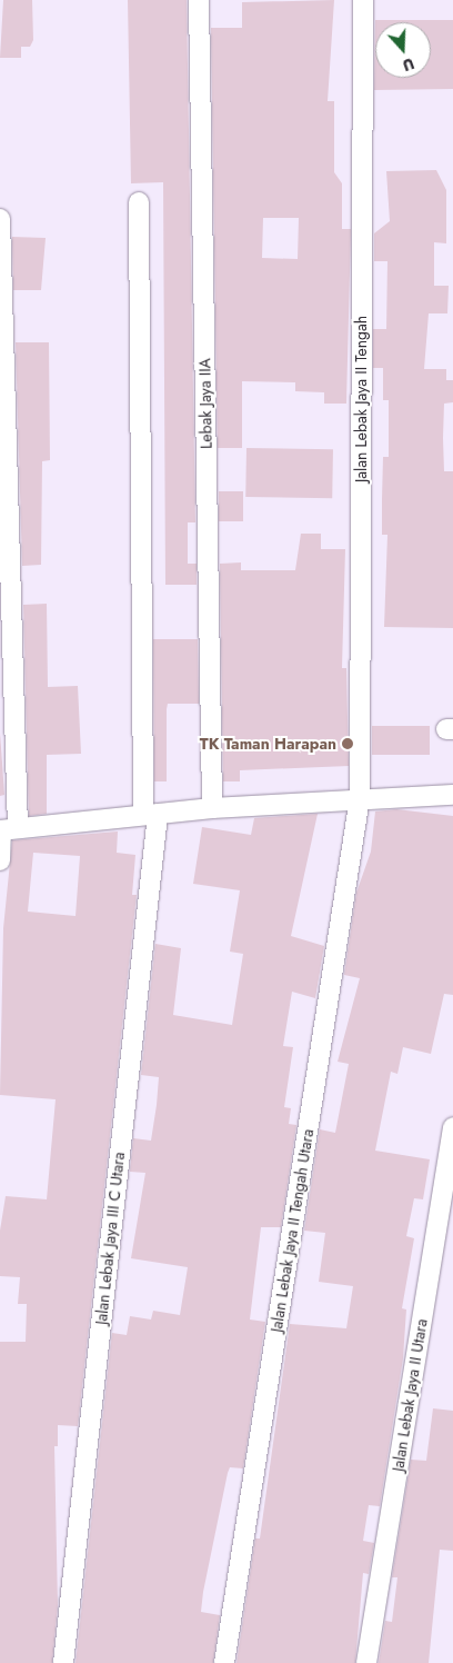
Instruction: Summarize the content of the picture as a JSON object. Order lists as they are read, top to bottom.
{
  "streets": {
    "street": [
      "Jalan Lebak Jaya II Tengah",
      "Lebak Jaya IIA",
      "Jalan Lebak Jaya II Tengah Utara",
      "Jalan Lebak Jaya III C Utara",
      "Jalan Lebak Jaya II Utara"
    ]
  },
  "crossings": [
    ["Jalan Lebak Jaya II Tengah", "Jalan Lebak Jaya II Tengah Utara"]
  ],
  "places": ["TK Taman Harapan"],
  "north": "bottom"
}
